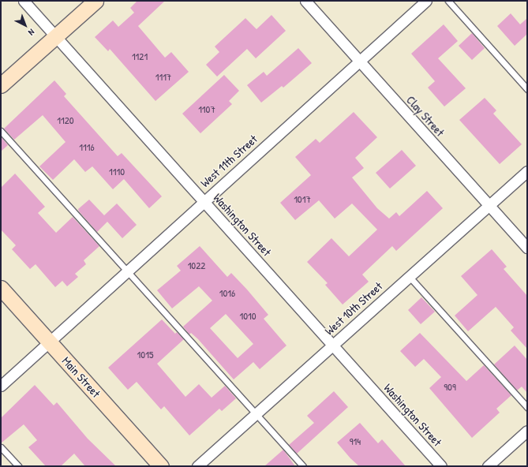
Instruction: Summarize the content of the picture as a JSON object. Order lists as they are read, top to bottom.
{
  "streets": {
    "main road": ["Main Street"],
    "street": [
      "Clay Street",
      "West 11th Street",
      "Washington Street",
      "West 10th Street"
    ]
  },
  "crossings": [
    ["Clay Street", "West 11th Street"],
    ["Clay Street", "West 10th Street"],
    ["West 11th Street", "Washington Street"],
    ["West 11th Street", "Main Street"],
    ["Washington Street", "West 10th Street"]
  ],
  "house_numbers": [
    "1121",
    "1117",
    "1107",
    "1120",
    "1116",
    "1110",
    "1017",
    "1022",
    "1016",
    "1010",
    "1015",
    "909",
    "914"
  ],
  "north": "bottom right"
}
